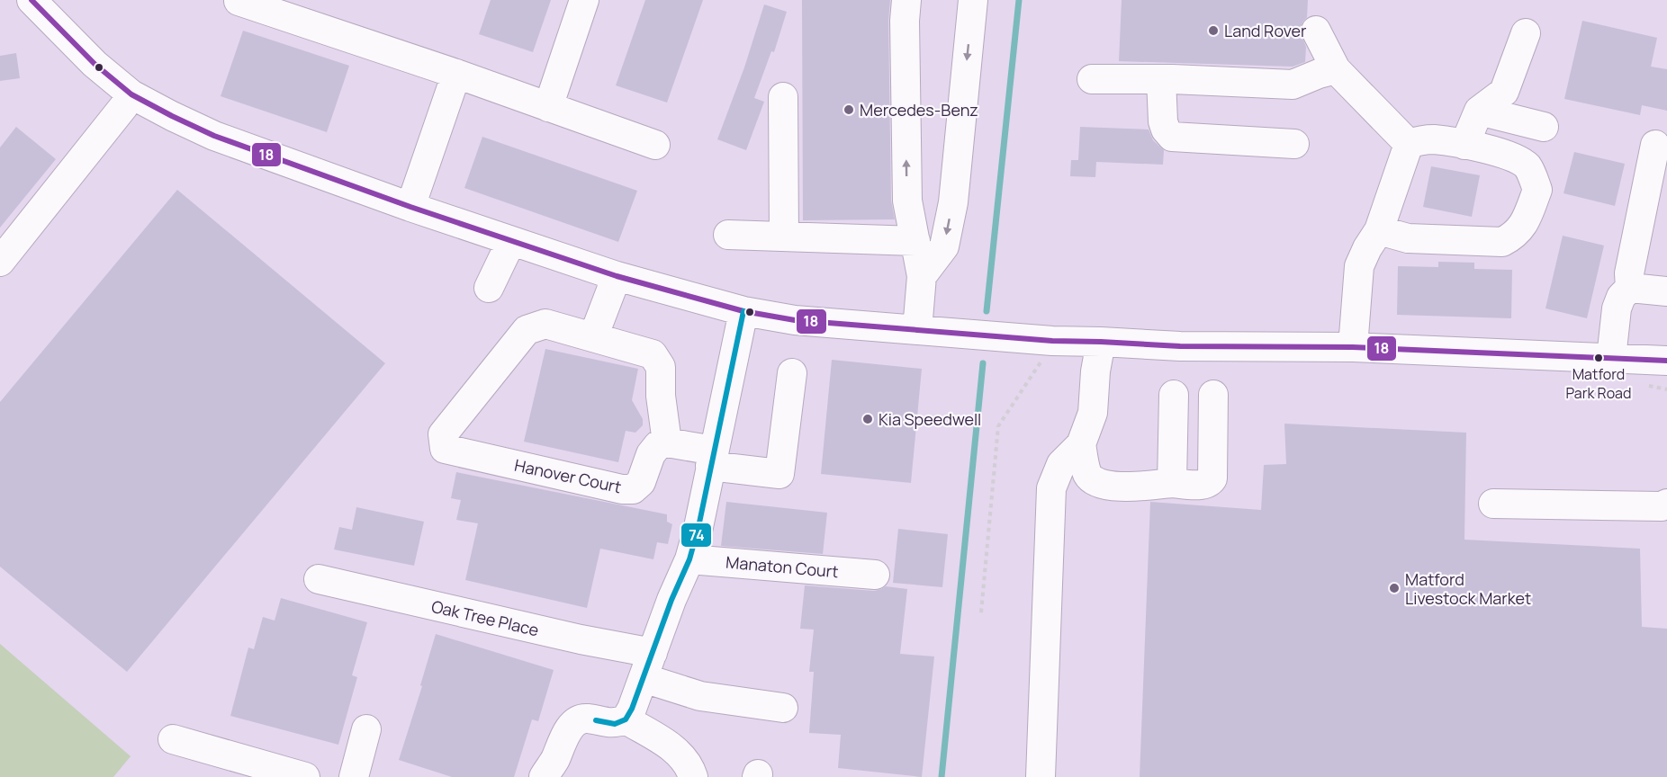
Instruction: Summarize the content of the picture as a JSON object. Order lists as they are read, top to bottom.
{
  "streets": {
    "street": ["Hanover Court", "Manaton Court", "Oak Tree Place"]
  },
  "places": [
    "Land Rover",
    "Mercedes-Benz",
    "Matford Park Road",
    "Kia Speedwell",
    "Matford Livestock Market"
  ],
  "lines": ["transit line 18", "transit line 74"]
}
